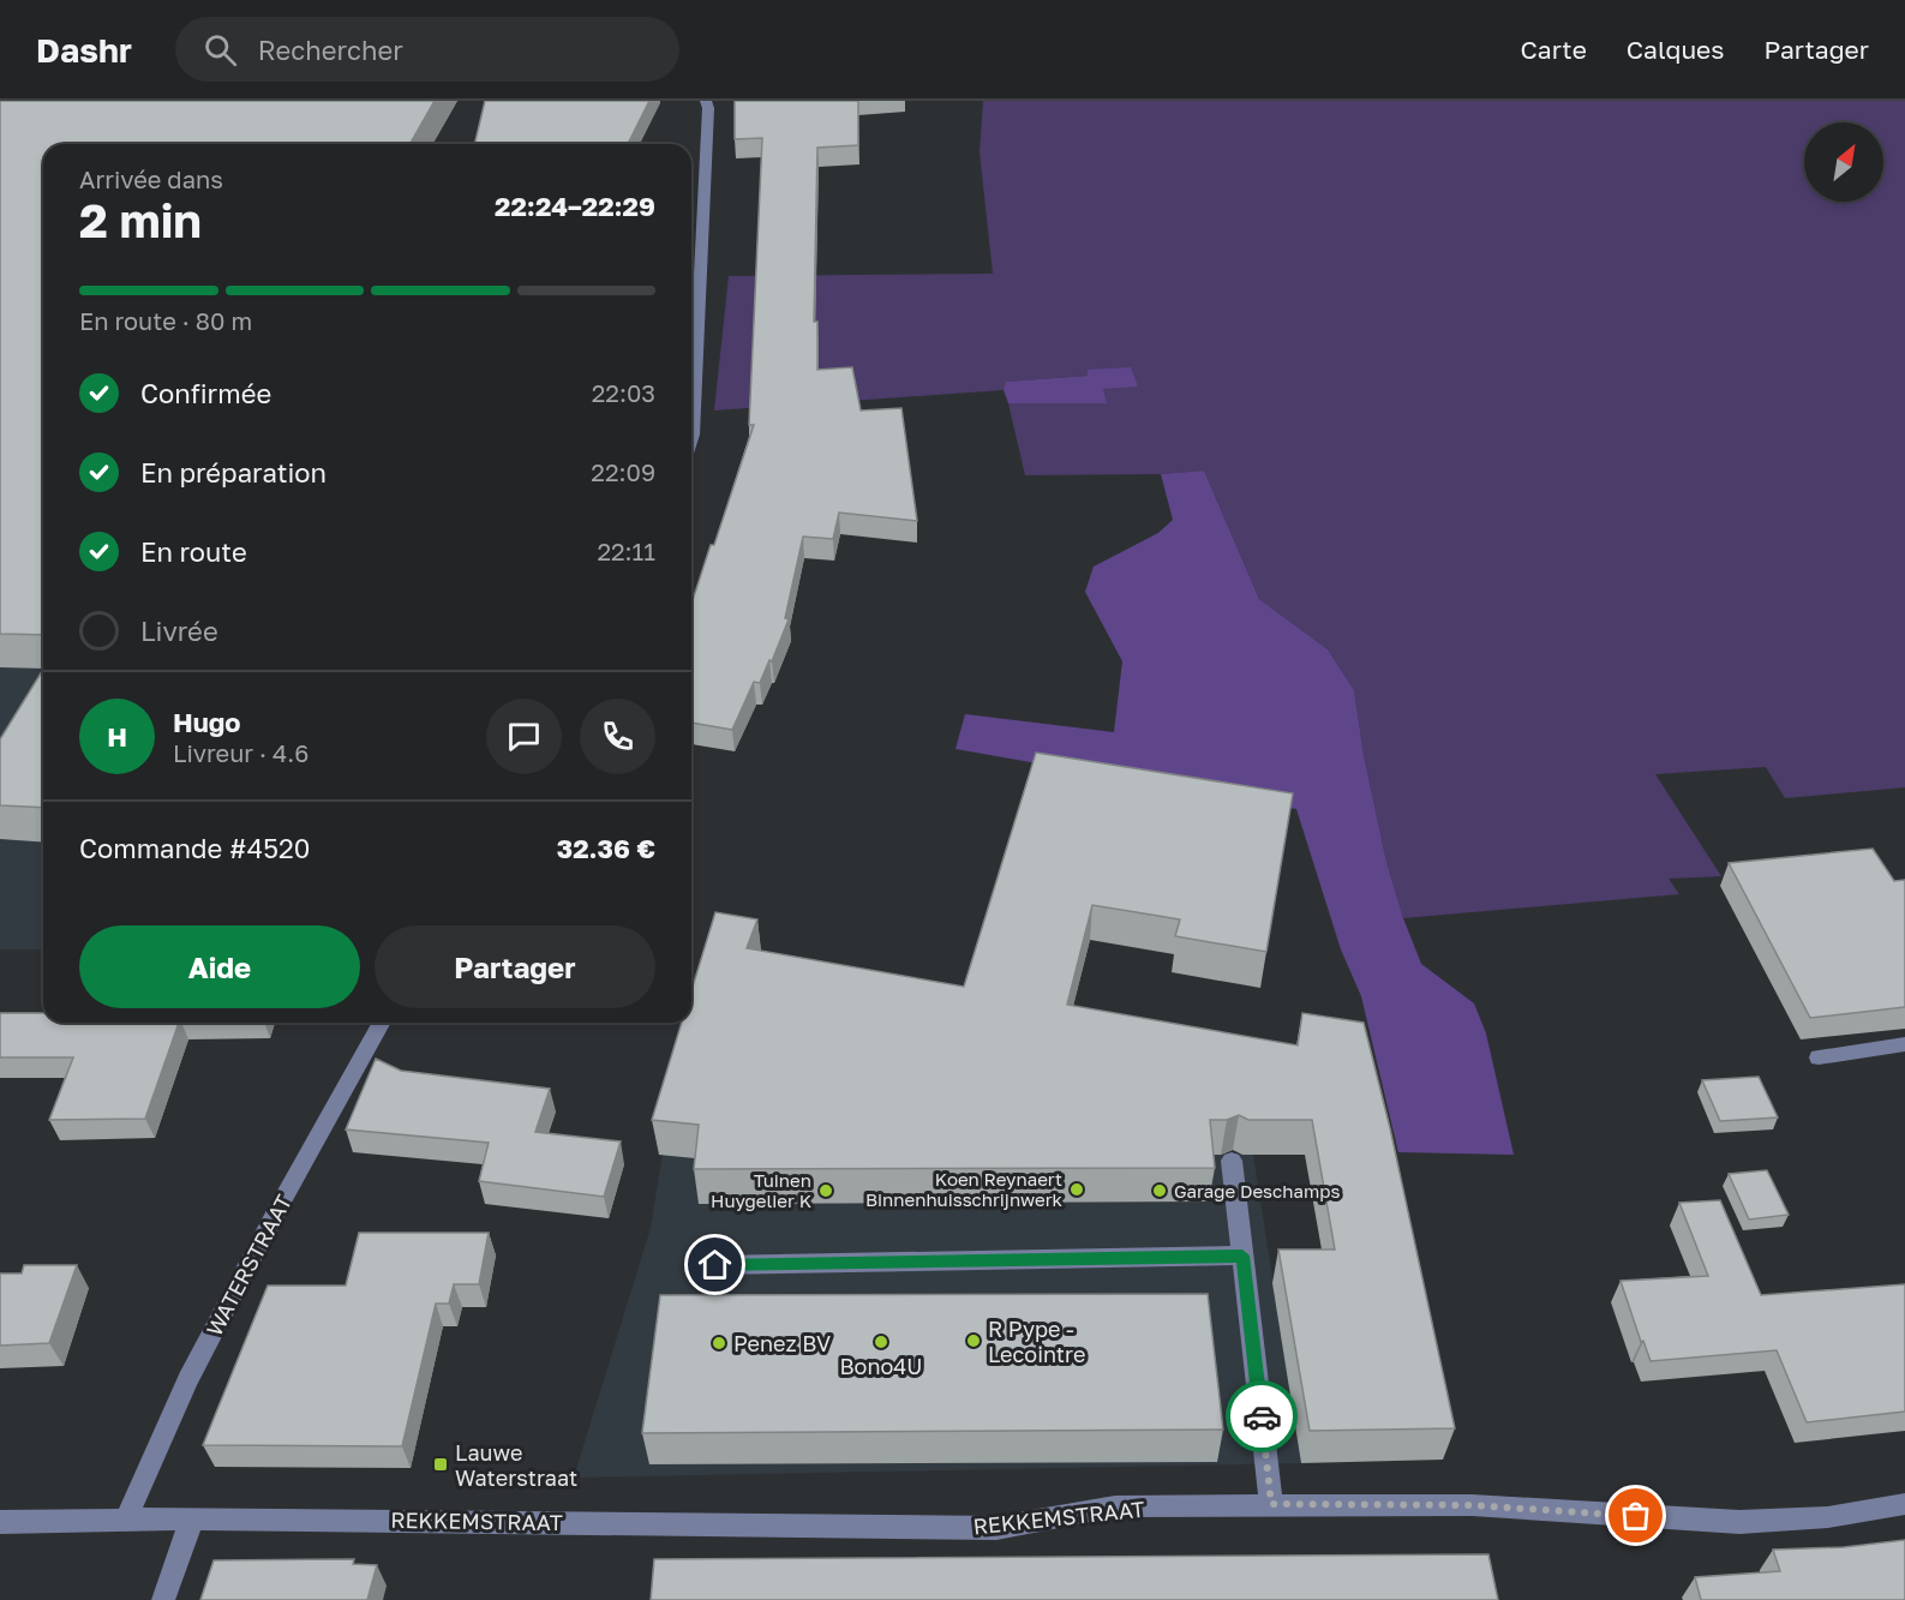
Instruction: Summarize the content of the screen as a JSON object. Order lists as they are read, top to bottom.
{
  "streets": {
    "street": ["WATERSTRAAT", "REKKEMSTRAAT"]
  },
  "crossings": [
    ["WATERSTRAAT", "REKKEMSTRAAT"]
  ],
  "places": {
    "other": [
      "Koen Reynaert Binnenhuisschrijnwerk",
      "Tuinen Huygelier K",
      "Garage Deschamps",
      "R Pype - Lecointre",
      "Bono4U",
      "Penez BV"
    ],
    "transit": ["Lauwe Waterstraat"]
  },
  "north": "top right",
  "page": {
    "header": "Dashr",
    "search": "Rechercher",
    "nav": ["Carte", "Calques", "Partager"],
    "heading": ["2 min", "Arrivée dans", "22:24–22:29"],
    "panel": [
      "Hugo",
      "Livreur · 4.6",
      "Commande #4520",
      "32.36 €"
    ],
    "bar": "En route · 80 m",
    "list": [
      ["Confirmée", "22:03"],
      ["En préparation", "22:09"],
      ["En route", "22:11"],
      "Livrée"
    ],
    "round": "H",
    "buttons": ["Aide", "Partager"]
  }
}
